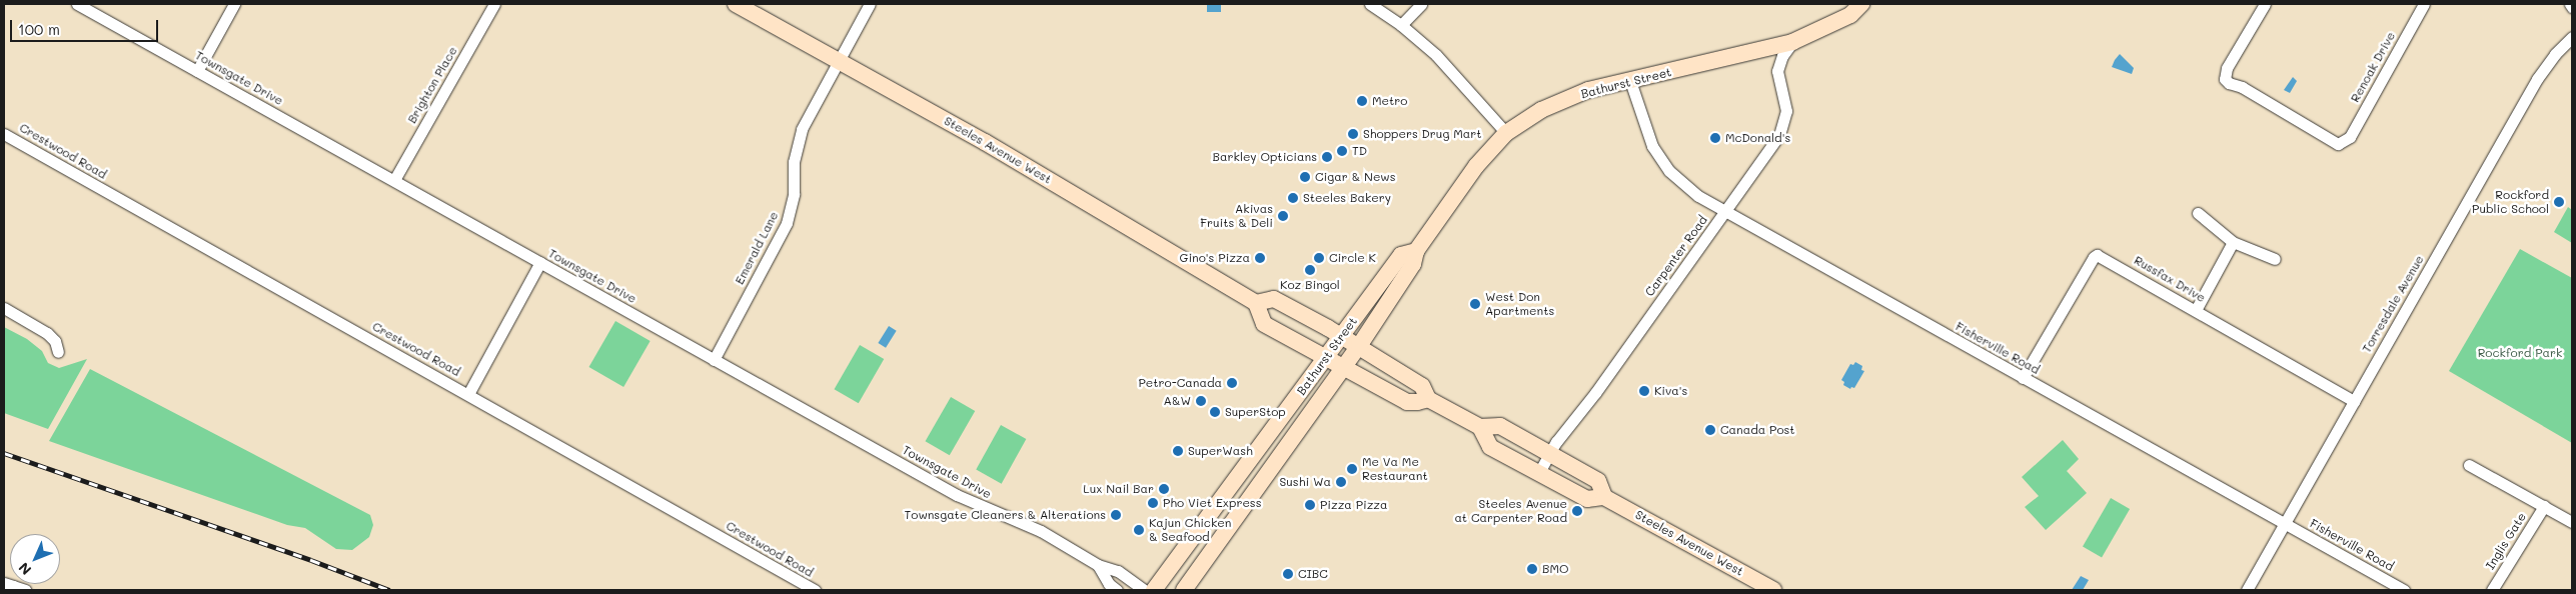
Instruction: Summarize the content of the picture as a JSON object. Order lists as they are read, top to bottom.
{
  "streets": {
    "main road": ["Bathurst Street", "Steeles Avenue West"],
    "street": [
      "Renoak Drive",
      "Townsgate Drive",
      "Brighton Place",
      "Crestwood Road",
      "Emerald Lane",
      "Carpenter Road",
      "Russfax Drive",
      "Torresdale Avenue",
      "Fisherville Road",
      "Inglis Gate"
    ]
  },
  "crossings": [
    ["Townsgate Drive", "Brighton Place"],
    ["Townsgate Drive", "Emerald Lane"],
    ["Bathurst Street", "Steeles Avenue West"],
    ["Bathurst Street", "Carpenter Road"],
    ["Bathurst Street", "Fisherville Road"],
    ["Steeles Avenue West", "Emerald Lane"],
    ["Steeles Avenue West", "Carpenter Road"],
    ["Carpenter Road", "Fisherville Road"],
    ["Russfax Drive", "Torresdale Avenue"],
    ["Russfax Drive", "Fisherville Road"],
    ["Torresdale Avenue", "Fisherville Road"]
  ],
  "parks": ["Rockford Park"],
  "places": [
    "Metro",
    "Shoppers Drug Mart",
    "McDonald's",
    "TD",
    "Barkley Opticians",
    "Cigar & News",
    "Steeles Bakery",
    "Rockford Public School",
    "Akivas Fruits & Deli",
    "Gino's Pizza",
    "Circle K",
    "Koz Bingol",
    "West Don Apartments",
    "Petro-Canada",
    "Kiva's",
    "A&W",
    "SuperStop",
    "Canada Post",
    "SuperWash",
    "Me Va Me Restaurant",
    "Sushi Wa",
    "Lux Nail Bar",
    "Pho Viet Express",
    "Pizza Pizza",
    "Steeles Avenue at Carpenter Road",
    "Townsgate Cleaners & Alterations",
    "Kajun Chicken & Seafood",
    "BMO",
    "CIBC"
  ],
  "scale_bar": "100 m",
  "north": "bottom left"
}
